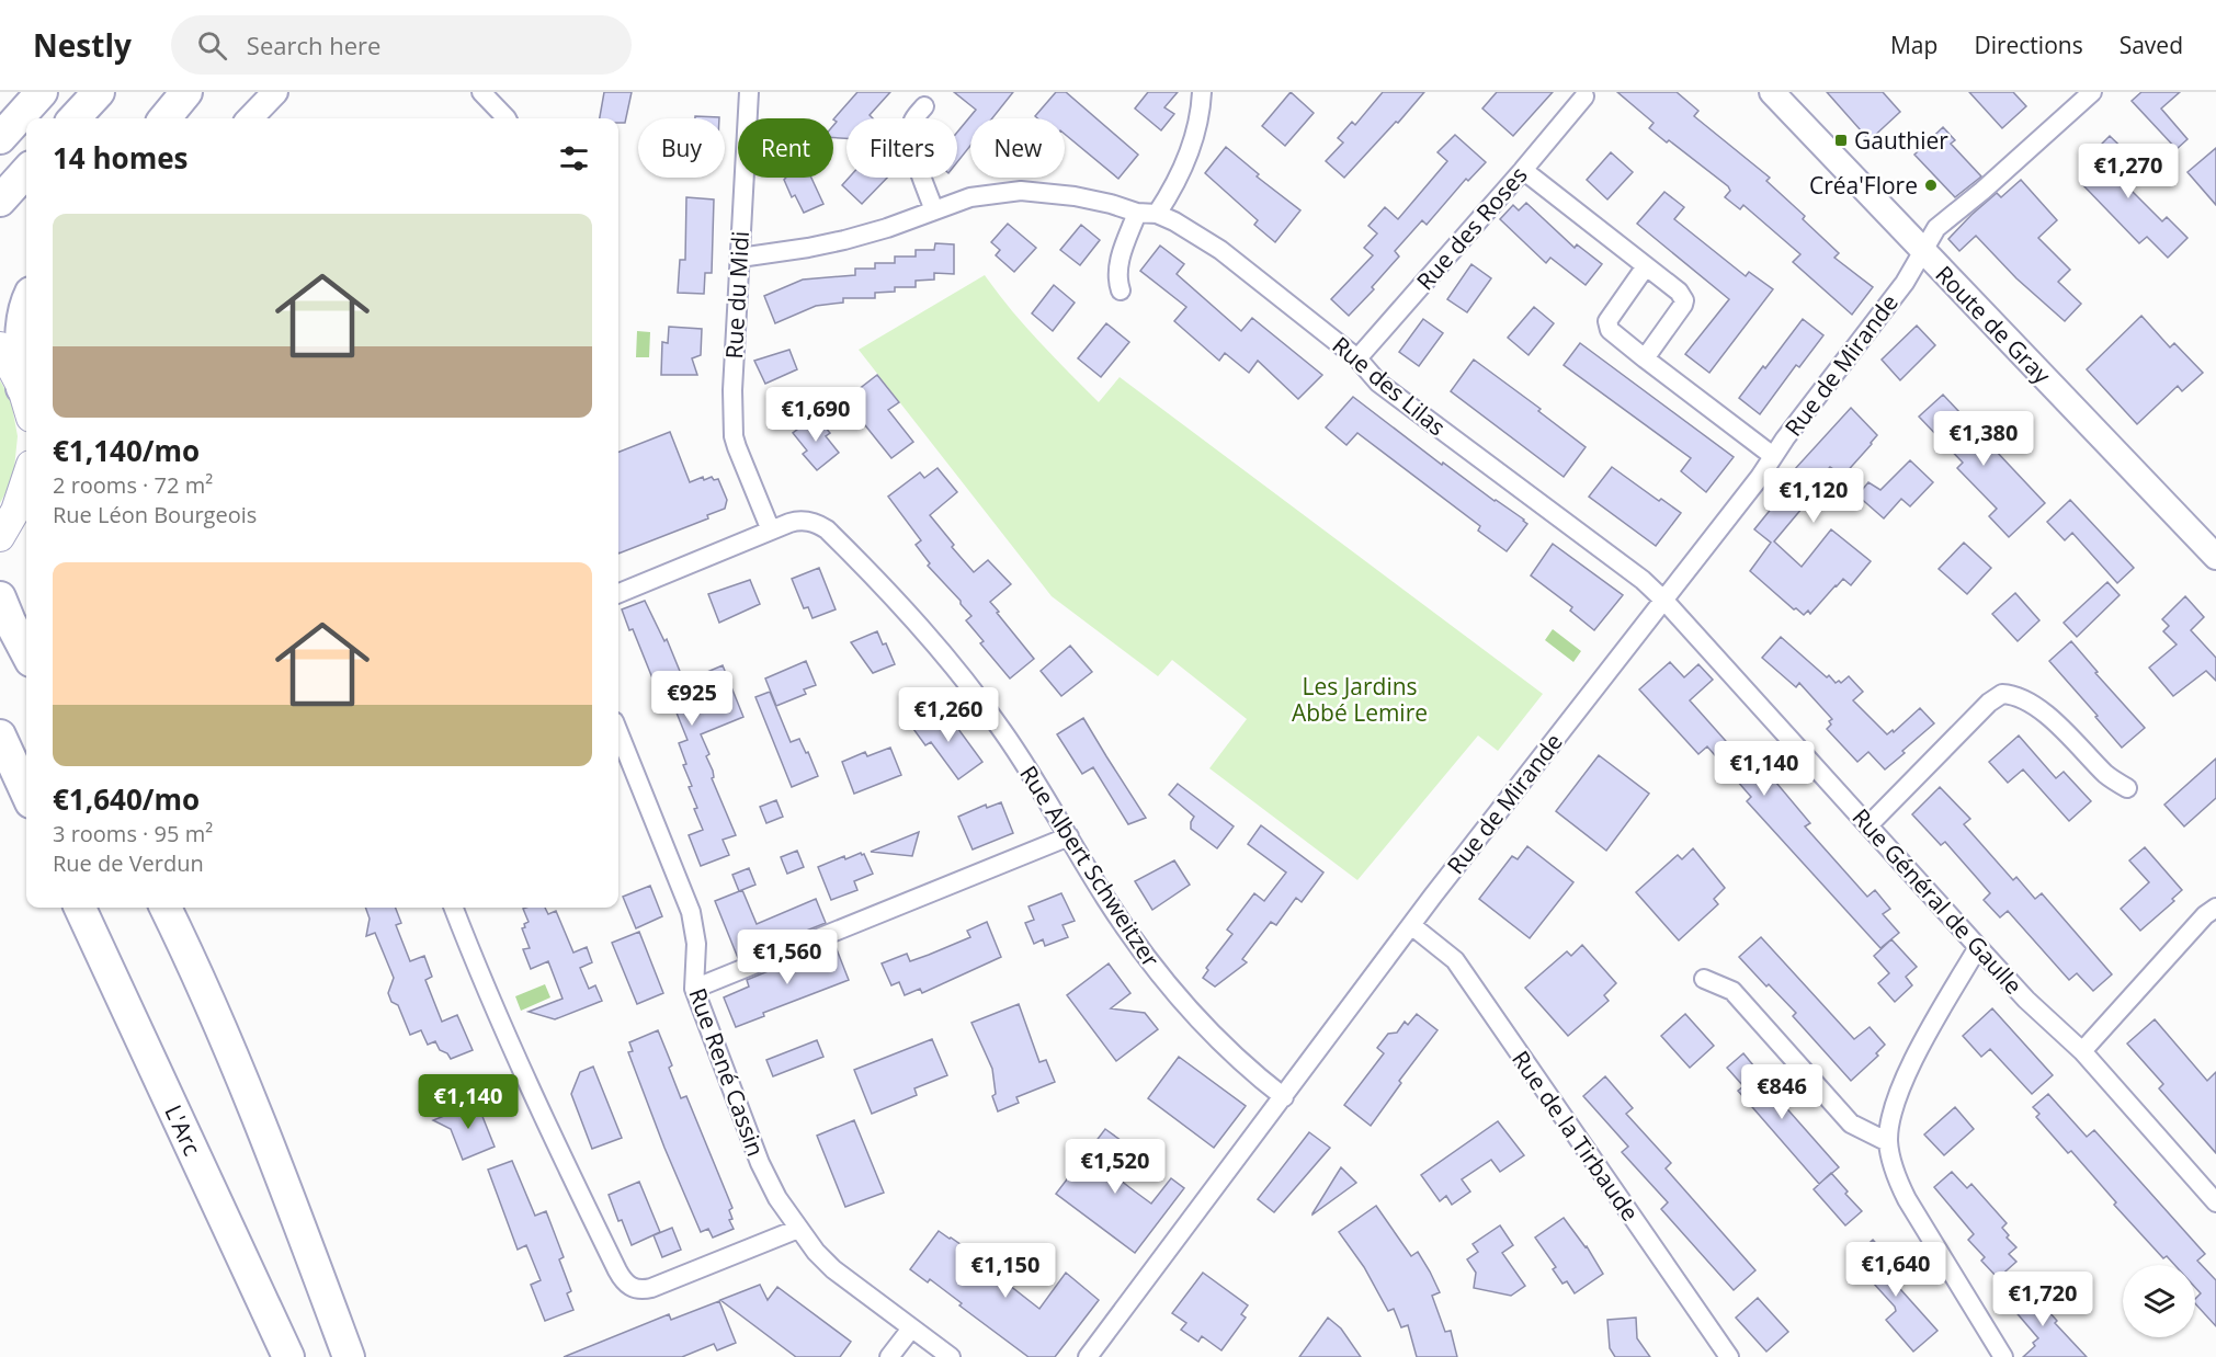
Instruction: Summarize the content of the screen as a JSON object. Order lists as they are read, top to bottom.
{
  "streets": {
    "highway": ["L'Arc"],
    "main road": ["Route de Gray"],
    "street": [
      "Rue des Roses",
      "Rue du Midi",
      "Rue de Mirande",
      "Rue des Lilas",
      "Rue Albert Schweitzer",
      "Rue Général de Gaulle",
      "Rue René Cassin",
      "Rue de la Tirbaude"
    ]
  },
  "crossings": [
    ["Rue des Roses", "Rue des Lilas"],
    ["Rue du Midi", "Rue des Lilas"],
    ["Rue du Midi", "Rue Albert Schweitzer"],
    ["Route de Gray", "Rue de Mirande"],
    ["Rue de Mirande", "Rue des Lilas"],
    ["Rue de Mirande", "Rue Albert Schweitzer"],
    ["Rue de Mirande", "Rue Général de Gaulle"],
    ["Rue de Mirande", "Rue de la Tirbaude"],
    ["Rue des Lilas", "Rue Général de Gaulle"]
  ],
  "parks": ["Les Jardins Abbé Lemire"],
  "places": {
    "transit": ["Gauthier"],
    "other": ["Créa'Flore"]
  },
  "page": {
    "header": "Nestly",
    "search": "Search here",
    "nav": ["Map", "Directions", "Saved"],
    "chip": [
      "Buy",
      "Rent",
      "Filters",
      "New"
    ],
    "heading": "14 homes",
    "price": [
      "€1,270",
      "€1,690",
      "€1,380",
      "€1,120",
      "€925",
      "€1,260",
      "€1,140",
      "€1,560",
      "€846",
      "€1,140",
      "€1,520",
      "€1,640",
      "€1,150",
      "€1,720"
    ],
    "list": [
      {
        "name": "€1,140/mo",
        "note": "2 rooms · 72 m² · Rue Léon Bourgeois"
      },
      {
        "name": "€1,640/mo",
        "note": "3 rooms · 95 m² · Rue de Verdun"
      }
    ]
  }
}
